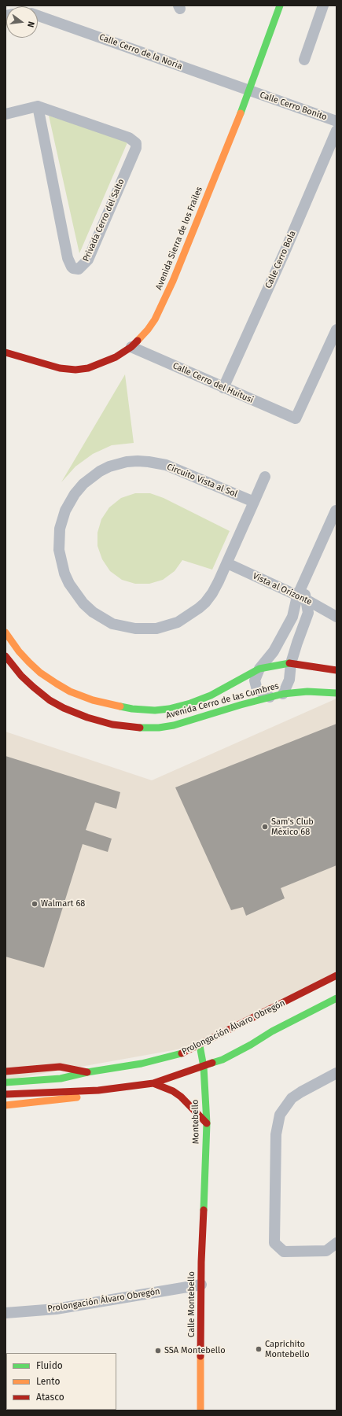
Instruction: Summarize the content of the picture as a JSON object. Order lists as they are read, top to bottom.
{
  "streets": {
    "street": [
      "Calle Cerro de la Noria",
      "Calle Cerro Bonito",
      "Privada Cerro del Salto",
      "Avenida Sierra de los Frailes",
      "Calle Cerro Bola",
      "Calle Cerro del Huitusi",
      "Circuito Vista al Sol",
      "Vista al Orizonte",
      "Avenida Cerro de las Cumbres",
      "Prolongación Álvaro Obregón",
      "Montebello",
      "Calle Montebello"
    ]
  },
  "crossings": [
    ["Calle Cerro de la Noria", "Calle Cerro Bonito"],
    ["Calle Cerro de la Noria", "Avenida Sierra de los Frailes"],
    ["Calle Cerro Bonito", "Avenida Sierra de los Frailes"],
    ["Avenida Sierra de los Frailes", "Calle Cerro del Huitusi"],
    ["Calle Cerro Bola", "Calle Cerro del Huitusi"],
    ["Circuito Vista al Sol", "Vista al Orizonte"],
    ["Prolongación Álvaro Obregón", "Montebello"],
    ["Prolongación Álvaro Obregón", "Calle Montebello"],
    ["Montebello", "Calle Montebello"]
  ],
  "places": [
    "Sam's Club México 68",
    "Walmart 68",
    "Caprichito Montebello",
    "SSA Montebello"
  ],
  "legend": ["Fluido", "Lento", "Atasco"],
  "north": "right"
}
